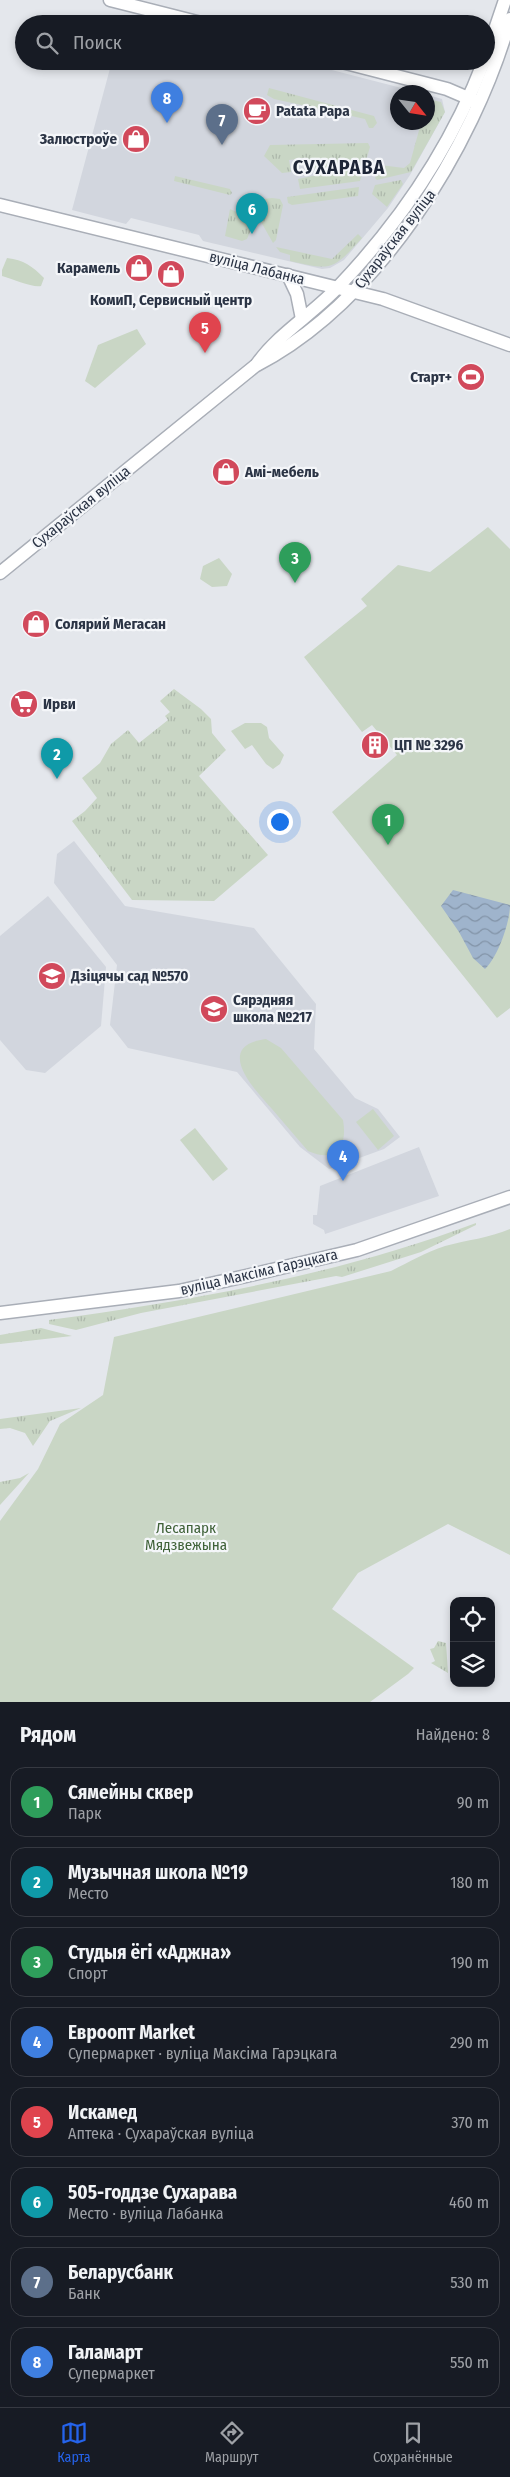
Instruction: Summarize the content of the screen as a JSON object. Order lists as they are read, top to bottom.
{
  "streets": {
    "main road": ["Сухараўская вуліца", "вуліца Лабанка", "вуліца Максіма Гарэцкага"]
  },
  "crossings": [
    ["Сухараўская вуліца", "вуліца Лабанка"]
  ],
  "districts": ["СУХАРАВА"],
  "parks": ["Лесапарк Мядзвежына"],
  "places": {
    "cafe": ["Patata Papa"],
    "shop": [
      "Залюстроўе",
      "Карамель",
      "КомиП, Сервисный центр",
      "Амі-мебель",
      "Солярий Мегасан"
    ],
    "sports": ["Старт+"],
    "supermarket": ["Ирви"],
    "building": ["ЦП № 3296"],
    "school or university": ["Дзіцячы сад №570", "Сярэдняя школа №217"]
  },
  "north": "bottom right",
  "page": {
    "search": "Поиск",
    "pins": [
      "8",
      "7",
      "6",
      "5",
      "3",
      "2",
      "1",
      "4"
    ],
    "heading": ["Рядом", "Найдено: 8"],
    "list": [
      {
        "mark": "1",
        "name": "Сямейны сквер",
        "note": "Парк",
        "value": "90 m"
      },
      {
        "mark": "2",
        "name": "Музычная школа №19",
        "note": "Место",
        "value": "180 m"
      },
      {
        "mark": "3",
        "name": "Студыя ёгі «Аджна»",
        "note": "Спорт",
        "value": "190 m"
      },
      {
        "mark": "4",
        "name": "Евроопт Market",
        "note": "Супермаркет · вуліца Максіма Гарэцкага",
        "value": "290 m"
      },
      {
        "mark": "5",
        "name": "Искамед",
        "note": "Аптека · Сухараўская вуліца",
        "value": "370 m"
      },
      {
        "mark": "6",
        "name": "505-годдзе Сухарава",
        "note": "Место · вуліца Лабанка",
        "value": "460 m"
      },
      {
        "mark": "7",
        "name": "Беларусбанк",
        "note": "Банк",
        "value": "530 m"
      },
      {
        "mark": "8",
        "name": "Галамарт",
        "note": "Супермаркет",
        "value": "550 m"
      }
    ],
    "nav": ["Карта", "Маршрут", "Сохранённые"]
  }
}
